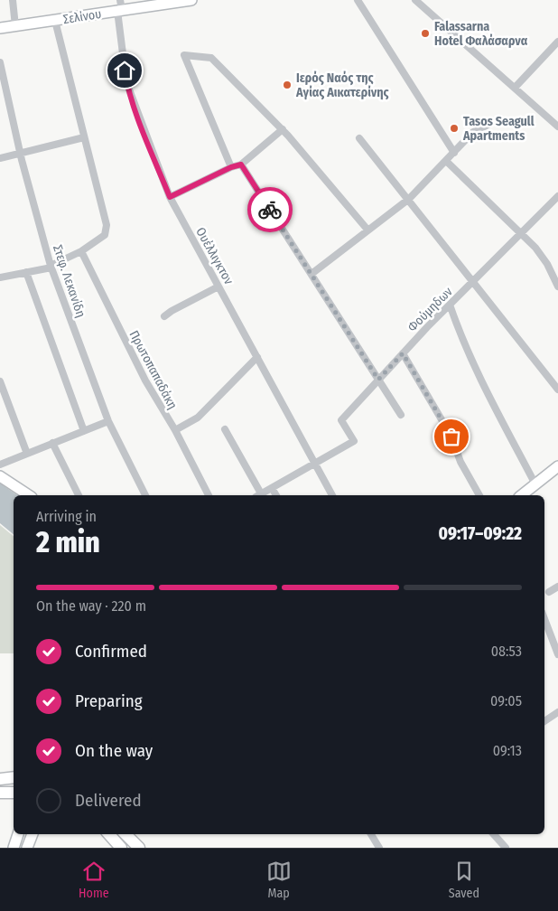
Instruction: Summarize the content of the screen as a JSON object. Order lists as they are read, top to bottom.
{
  "streets": {
    "street": [
      "Σελίνου",
      "Ουέλλιγκτον",
      "Στεφ. Λεκανίδη",
      "Φούμηδων",
      "Πρωτοπαπαδάκη"
    ]
  },
  "crossings": [
    ["Σελίνου", "Ουέλλιγκτον"],
    ["Ουέλλιγκτον", "Φούμηδων"]
  ],
  "places": ["Falassarna Hotel Φαλάσαρνα", "Ιερός Ναός της Αγίας Αικατερίνης", "Tasos Seagull Apartments"],
  "page": {
    "heading": ["2 min", "Arriving in", "09:17–09:22"],
    "bar": "On the way · 220 m",
    "list": [
      ["Confirmed", "08:53"],
      ["Preparing", "09:05"],
      ["On the way", "09:13"],
      "Delivered"
    ],
    "tabs": ["Home", "Map", "Saved"]
  }
}
